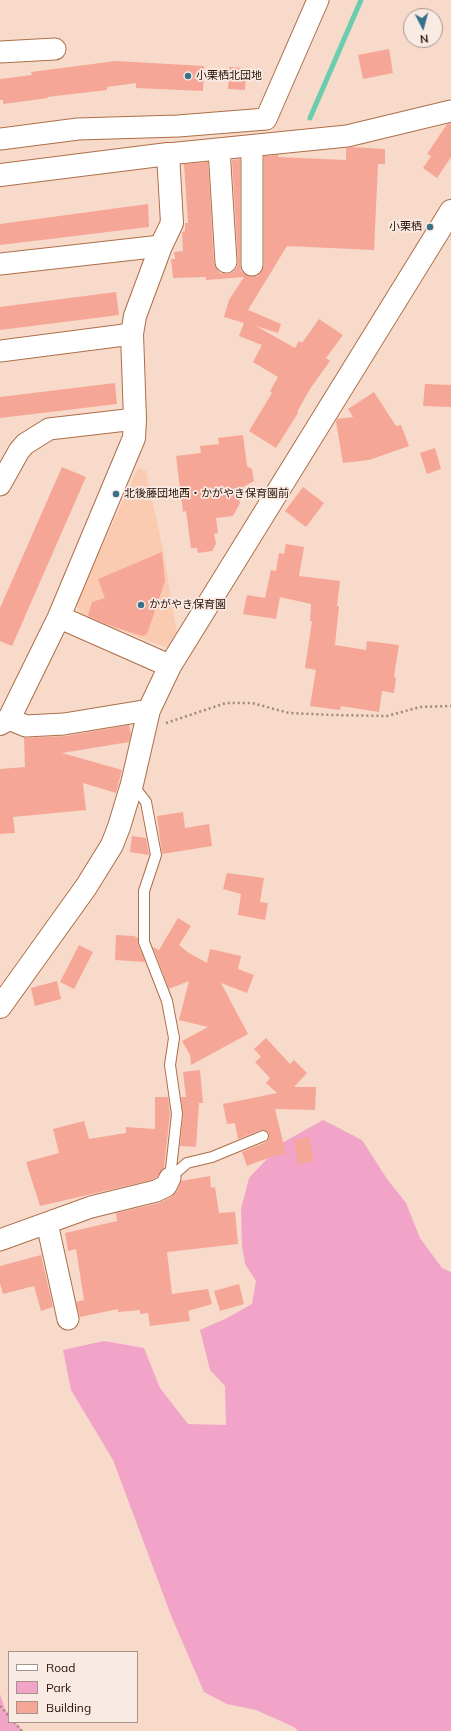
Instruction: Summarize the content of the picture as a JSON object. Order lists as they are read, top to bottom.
{
  "places": [
    "小栗栖北団地",
    "小栗栖",
    "北後藤団地西・かがやき保育園前",
    "かがやき保育園"
  ],
  "legend": ["Road", "Park", "Building"],
  "north": "bottom"
}
